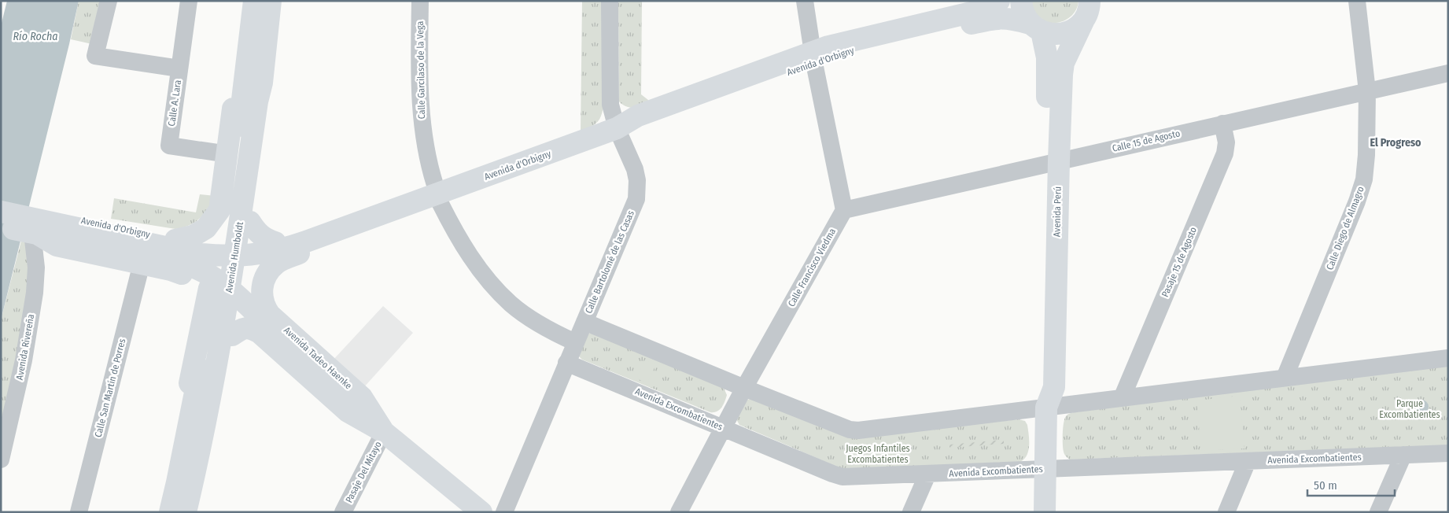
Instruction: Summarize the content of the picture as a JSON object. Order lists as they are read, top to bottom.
{
  "streets": {
    "main road": [
      "Avenida d'Orbigny",
      "Avenida Perú",
      "Avenida Humboldt",
      "Avenida Tadeo Haenke"
    ],
    "street": [
      "Calle Garcilaso de la Vega",
      "Calle A. Lara",
      "Calle 15 de Agosto",
      "Calle Diego de Almagro",
      "Calle Bartolomé de las Casas",
      "Pasaje 15 de Agosto",
      "Calle Francisco Viedma",
      "Avenida Rivereña",
      "Calle San Martín de Porres",
      "Avenida Excombatientes",
      "Pasaje Del Mitayo"
    ]
  },
  "crossings": [
    ["Avenida d'Orbigny", "Avenida Perú"],
    ["Avenida d'Orbigny", "Calle Bartolomé de las Casas"],
    ["Calle Garcilaso de la Vega", "Calle Bartolomé de las Casas"],
    ["Calle Garcilaso de la Vega", "Avenida Tadeo Haenke"],
    ["Calle 15 de Agosto", "Avenida Perú"],
    ["Calle 15 de Agosto", "Calle Diego de Almagro"],
    ["Calle 15 de Agosto", "Pasaje 15 de Agosto"],
    ["Calle 15 de Agosto", "Calle Francisco Viedma"],
    ["Avenida Perú", "Avenida Excombatientes"],
    ["Calle Bartolomé de las Casas", "Avenida Excombatientes"],
    ["Calle Francisco Viedma", "Avenida Excombatientes"],
    ["Avenida Tadeo Haenke", "Pasaje Del Mitayo"]
  ],
  "districts": ["El Progreso"],
  "water": ["Río Rocha"],
  "parks": ["Parque Excombatientes", "Juegos Infantiles Excombatientes"],
  "scale_bar": "50 m"
}
